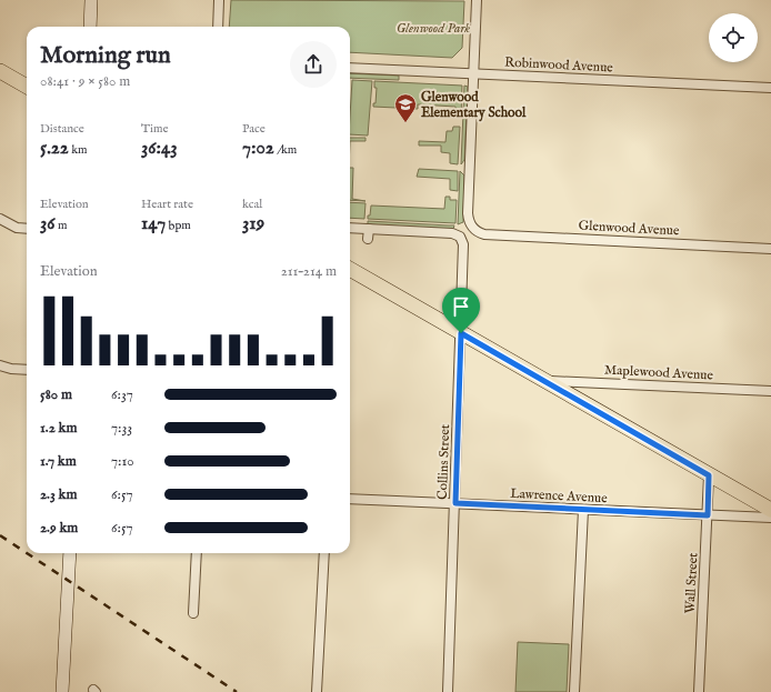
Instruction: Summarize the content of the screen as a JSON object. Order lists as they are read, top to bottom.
{
  "streets": {
    "street": [
      "Robinwood Avenue",
      "Glenwood Avenue",
      "Maplewood Avenue",
      "Collins Street",
      "Lawrence Avenue",
      "Wall Street"
    ]
  },
  "crossings": [
    ["Robinwood Avenue", "Glenwood Avenue"],
    ["Collins Street", "Lawrence Avenue"],
    ["Lawrence Avenue", "Wall Street"]
  ],
  "parks": ["Glenwood Park"],
  "places": {
    "school or university": ["Glenwood Elementary School"]
  },
  "page": {
    "heading": ["Morning run", "08:41 · 9 × 580 m"],
    "stats": [
      ["Distance", "5.22 km"],
      ["Time", "36:43"],
      ["Pace", "7:02 /km"],
      ["Elevation", "36 m"],
      ["Heart rate", "147 bpm"],
      ["kcal", "319"]
    ],
    "chart": ["Elevation", "211–214 m"],
    "list": [
      {
        "name": "580 m",
        "note": "6:37"
      },
      {
        "name": "1.2 km",
        "note": "7:33"
      },
      {
        "name": "1.7 km",
        "note": "7:10"
      },
      {
        "name": "2.3 km",
        "note": "6:57"
      },
      {
        "name": "2.9 km",
        "note": "6:57"
      }
    ]
  }
}
